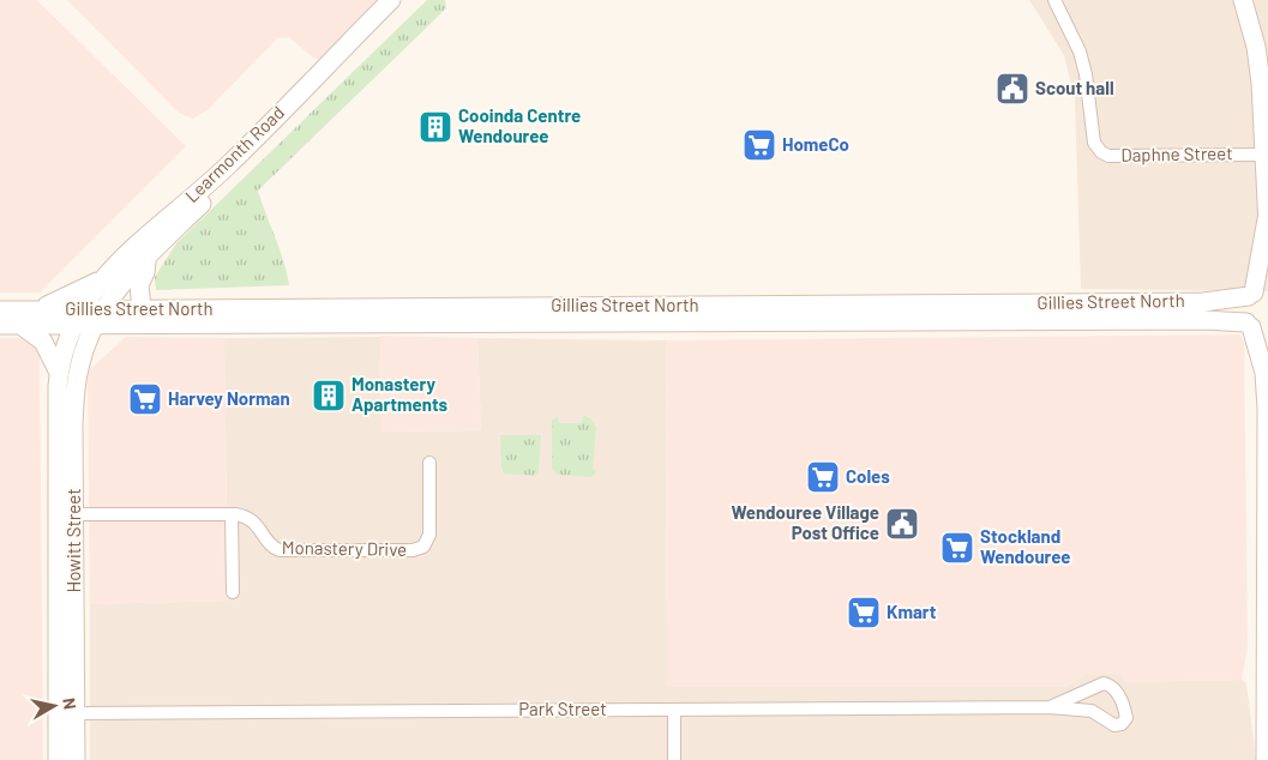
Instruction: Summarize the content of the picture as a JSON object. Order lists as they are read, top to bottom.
{
  "streets": {
    "main road": ["Learmonth Road", "Gillies Street North", "Howitt Street"],
    "street": ["Daphne Street", "Monastery Drive", "Park Street"]
  },
  "crossings": [
    ["Learmonth Road", "Gillies Street North"],
    ["Learmonth Road", "Howitt Street"],
    ["Gillies Street North", "Howitt Street"],
    ["Howitt Street", "Monastery Drive"],
    ["Howitt Street", "Park Street"]
  ],
  "places": {
    "public building": ["Scout hall", "Wendouree Village Post Office"],
    "building": ["Cooinda Centre Wendouree", "Monastery Apartments"],
    "supermarket": [
      "HomeCo",
      "Harvey Norman",
      "Coles",
      "Stockland Wendouree",
      "Kmart"
    ]
  },
  "north": "right"
}
